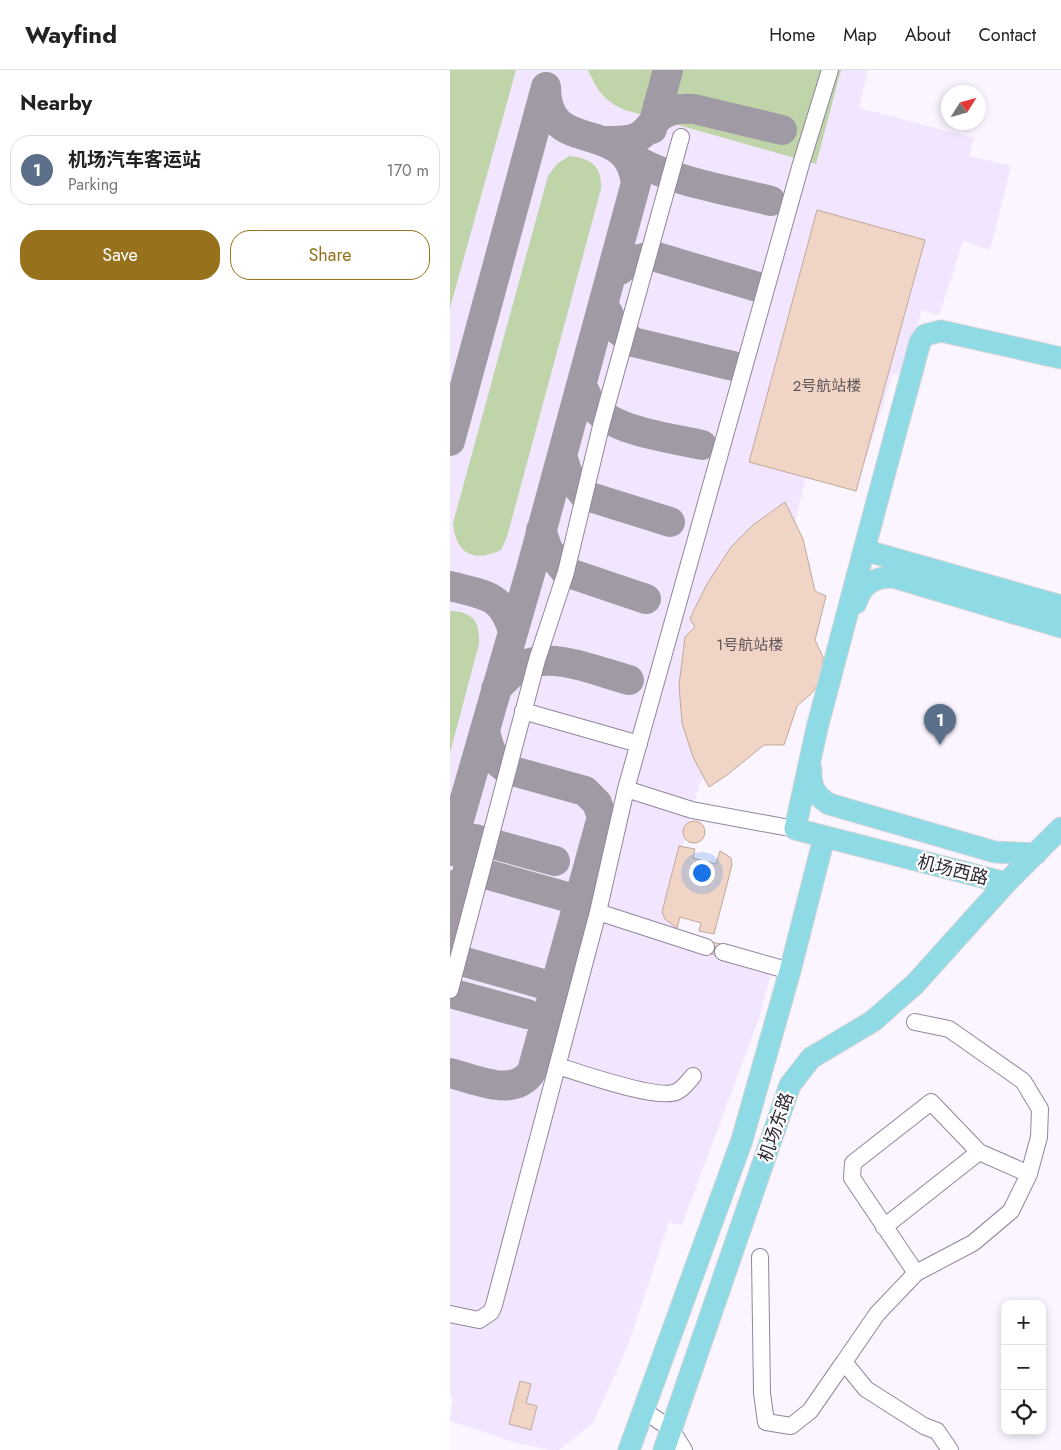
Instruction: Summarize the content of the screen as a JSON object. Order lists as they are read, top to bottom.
{
  "streets": {
    "main road": ["机场西路", "机场东路"]
  },
  "crossings": [
    ["机场西路", "机场东路"]
  ],
  "house_numbers": ["2号航站楼", "1号航站楼"],
  "north": "top right",
  "page": {
    "header": "Wayfind",
    "nav": [
      "Home",
      "Map",
      "About",
      "Contact"
    ],
    "heading": "Nearby",
    "list": [
      {
        "mark": "1",
        "name": "机场汽车客运站",
        "note": "Parking",
        "value": "170 m"
      }
    ],
    "buttons": ["Save", "Share"],
    "pins": "1",
    "map_buttons": ["+", "−"]
  }
}
